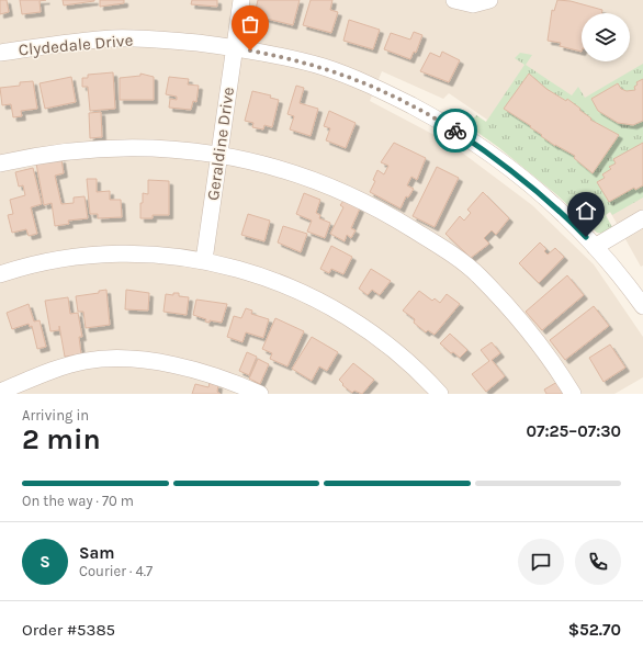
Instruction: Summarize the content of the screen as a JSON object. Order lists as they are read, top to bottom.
{
  "streets": {
    "street": ["Clydedale Drive", "Geraldine Drive"]
  },
  "crossings": [
    ["Clydedale Drive", "Geraldine Drive"]
  ],
  "page": {
    "heading": ["2 min", "Arriving in", "07:25–07:30"],
    "panel": [
      "Sam",
      "Courier · 4.7",
      "Order #5385",
      "$52.70"
    ],
    "bar": "On the way · 70 m",
    "round": "S"
  }
}
